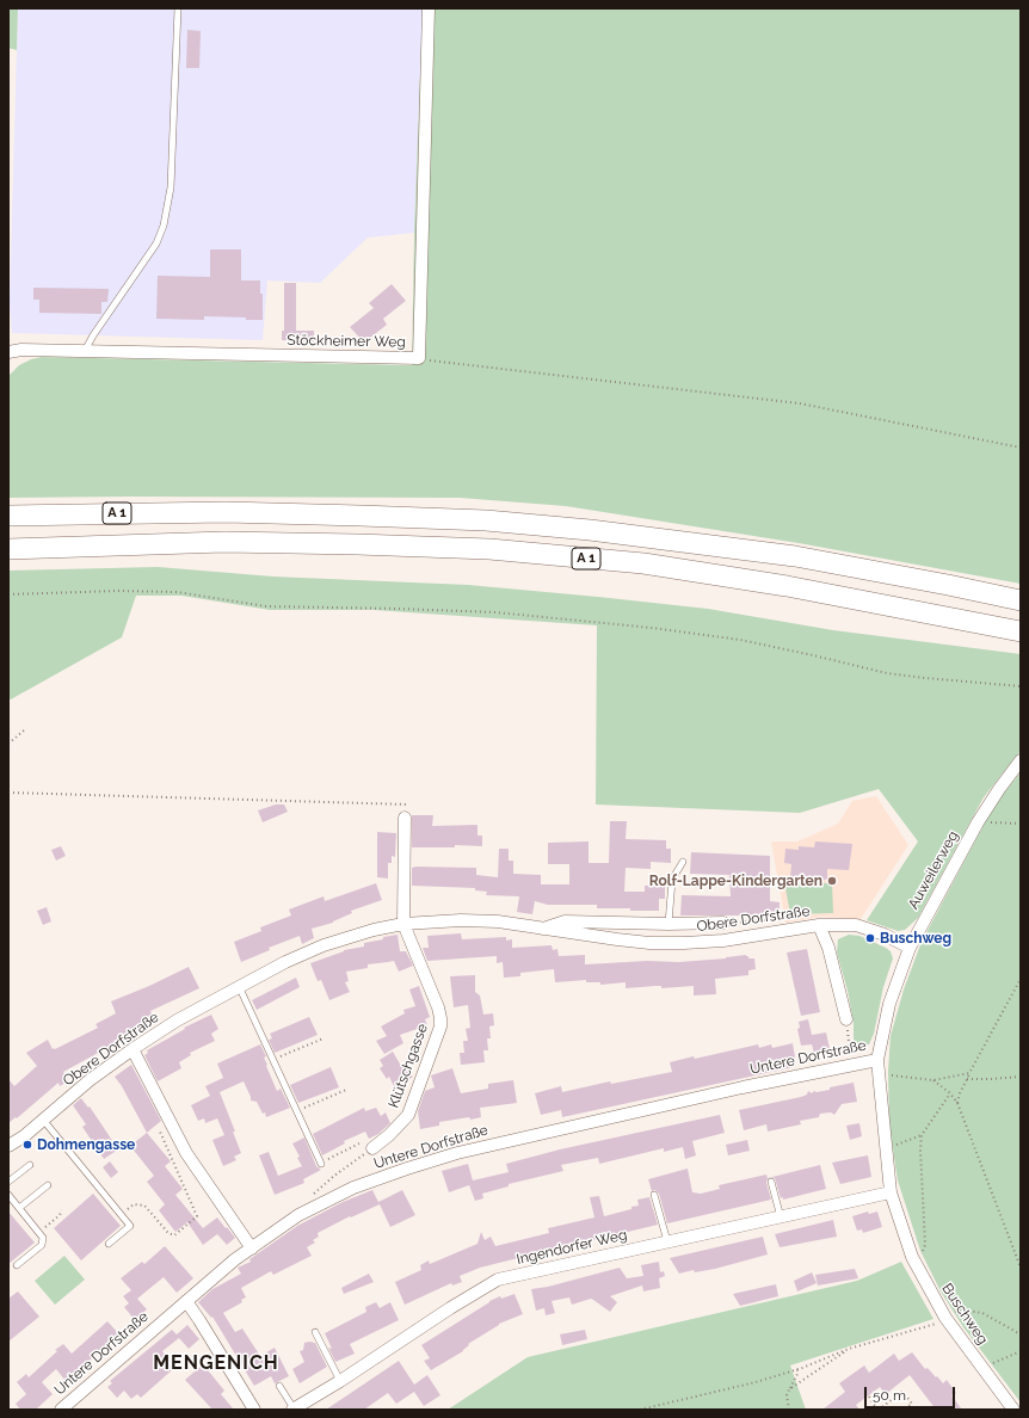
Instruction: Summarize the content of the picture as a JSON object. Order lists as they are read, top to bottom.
{
  "streets": {
    "highway": ["A 1"],
    "street": [
      "Stöckheimer Weg",
      "Auweilerweg",
      "Obere Dorfstraße",
      "Untere Dorfstraße",
      "Klütschgasse",
      "Ingendorfer Weg",
      "Buschweg"
    ]
  },
  "crossings": [
    ["Auweilerweg", "Obere Dorfstraße"],
    ["Auweilerweg", "Untere Dorfstraße"],
    ["Auweilerweg", "Buschweg"],
    ["Obere Dorfstraße", "Klütschgasse"],
    ["Untere Dorfstraße", "Buschweg"],
    ["Ingendorfer Weg", "Buschweg"]
  ],
  "districts": ["MENGENICH"],
  "places": ["Rolf-Lappe-Kindergarten", "Buschweg", "Dohmengasse"],
  "scale_bar": "50 m"
}
